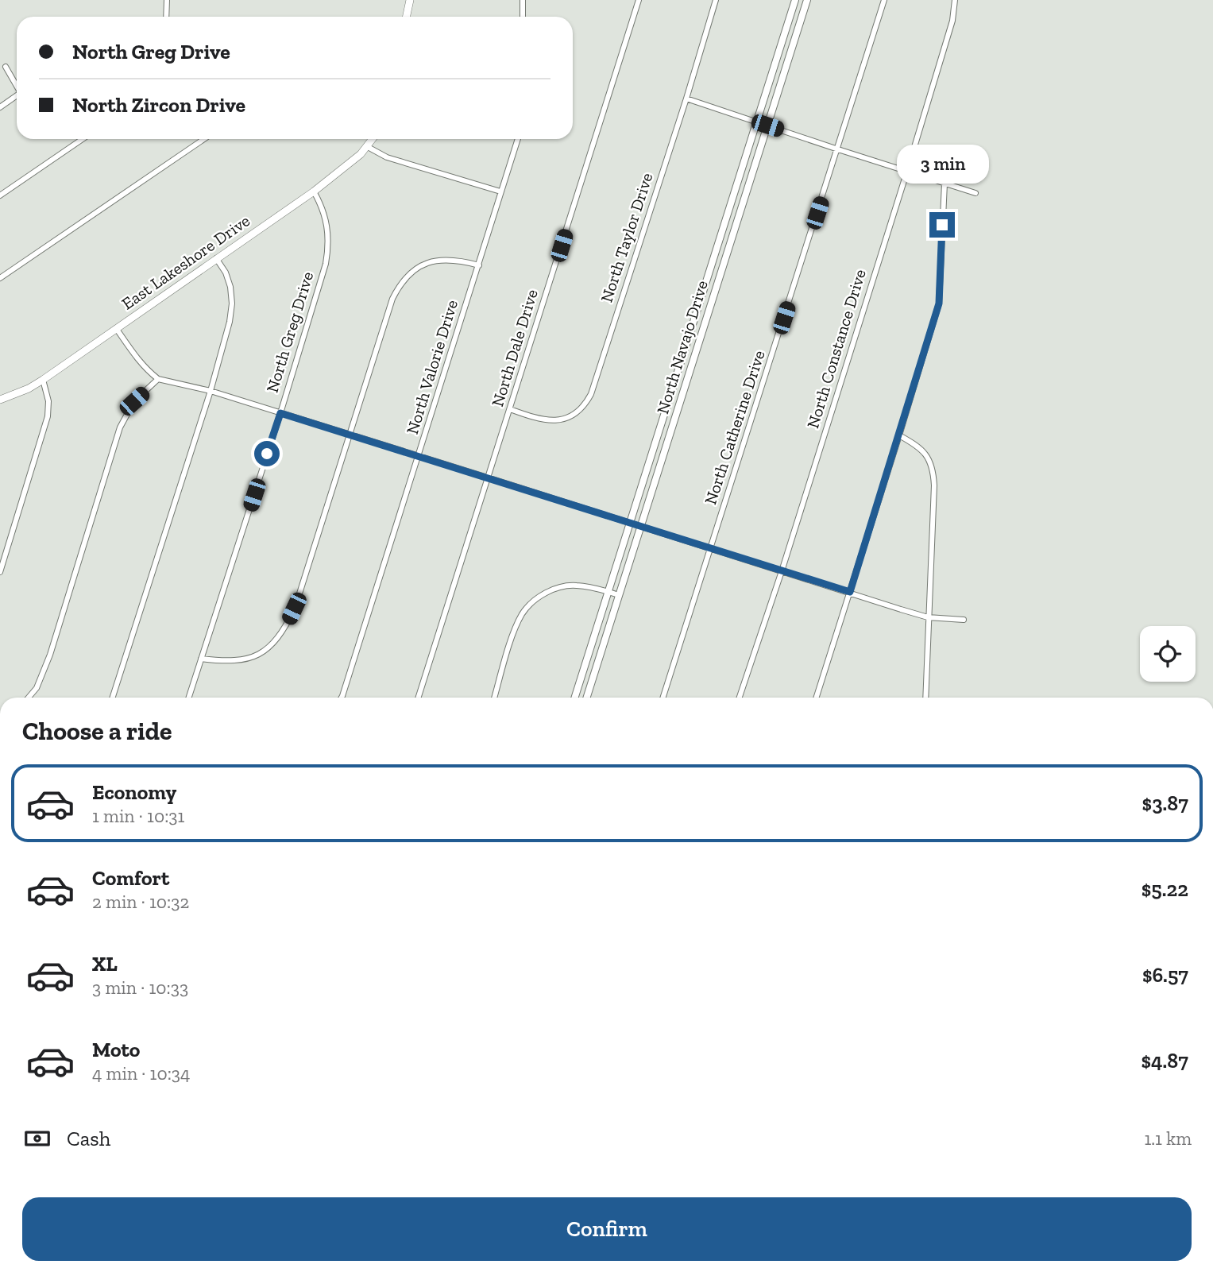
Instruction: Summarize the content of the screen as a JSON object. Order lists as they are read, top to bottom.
{
  "streets": {
    "main road": ["East Lakeshore Drive"],
    "street": [
      "North Taylor Drive",
      "North Greg Drive",
      "North Navajo Drive",
      "North Dale Drive",
      "North Constance Drive",
      "North Valorie Drive",
      "North Catherine Drive"
    ]
  },
  "crossings": [
    ["North Taylor Drive", "North Dale Drive"],
    ["East Lakeshore Drive", "North Greg Drive"]
  ],
  "page": {
    "banner": ["North Greg Drive", "North Zircon Drive"],
    "bubble": "3 min",
    "heading": "Choose a ride",
    "list": [
      {
        "name": "Economy",
        "note": "1 min · 10:31",
        "value": "$3.87"
      },
      {
        "name": "Comfort",
        "note": "2 min · 10:32",
        "value": "$5.22"
      },
      {
        "name": "XL",
        "note": "3 min · 10:33",
        "value": "$6.57"
      },
      {
        "name": "Moto",
        "note": "4 min · 10:34",
        "value": "$4.87"
      }
    ],
    "pay": ["Cash", "1.1 km"],
    "buttons": "Confirm"
  }
}
